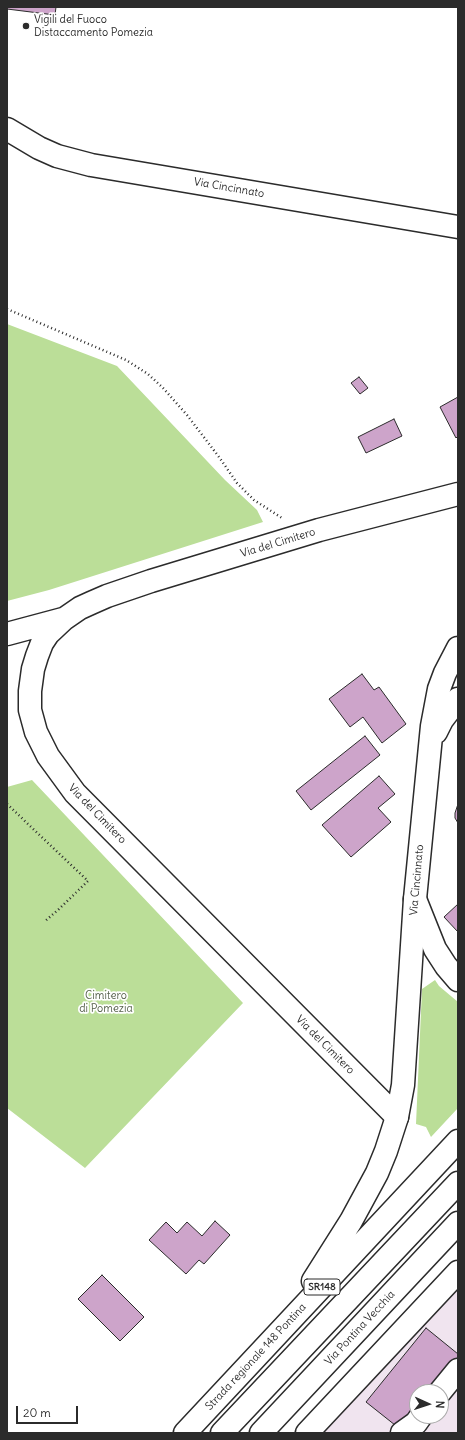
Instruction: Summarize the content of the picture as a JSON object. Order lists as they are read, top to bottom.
{
  "streets": {
    "main road": [
      "Via Cincinnato",
      "Via del Cimitero",
      "SR148",
      "Via Pontina Vecchia",
      "Strada regionale 148 Pontina"
    ]
  },
  "crossings": [
    ["Via Cincinnato", "Via del Cimitero"],
    ["Via Cincinnato", "Strada regionale 148 Pontina"]
  ],
  "parks": ["Cimitero di Pomezia"],
  "places": ["Vigili del Fuoco Distaccamento Pomezia"],
  "scale_bar": "20 m",
  "north": "right"
}
